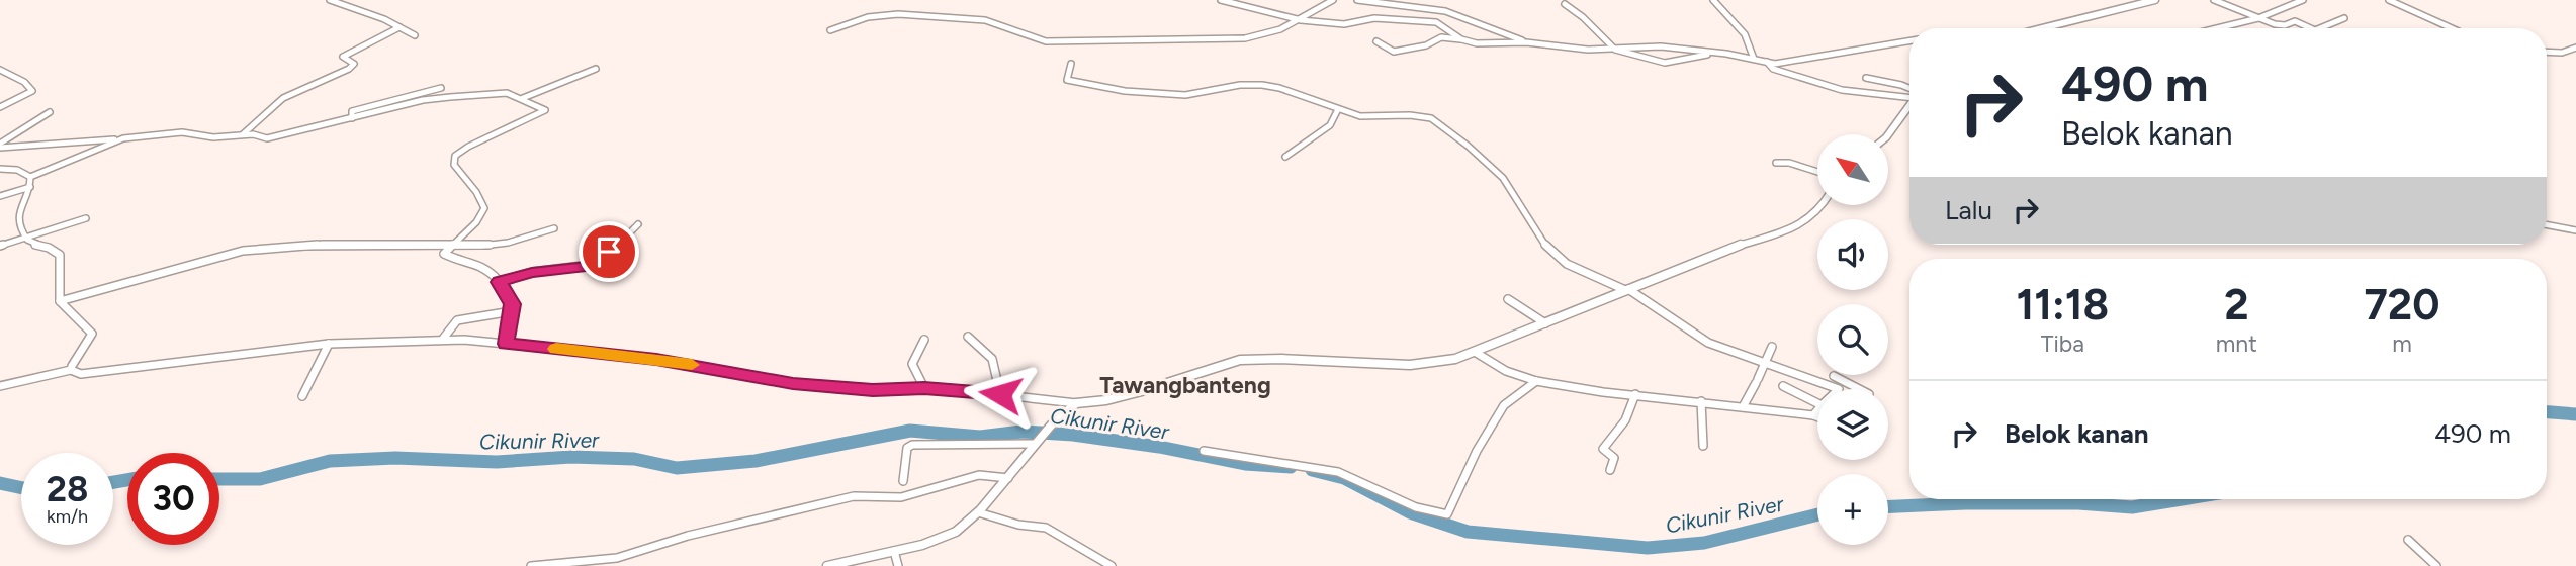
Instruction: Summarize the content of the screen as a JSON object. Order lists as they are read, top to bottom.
{
  "districts": ["Tawangbanteng"],
  "water": ["Cikunir River"],
  "north": "top left",
  "page": {
    "turn": ["490 m", "Belok kanan"],
    "map_buttons": "+",
    "then": "Lalu",
    "eta": [
      "11:18",
      "Tiba",
      "2",
      "mnt",
      "720",
      "m"
    ],
    "list": [
      {
        "name": "Belok kanan",
        "value": "490 m"
      }
    ],
    "speed": "28 km/h",
    "limit": "30"
  }
}
